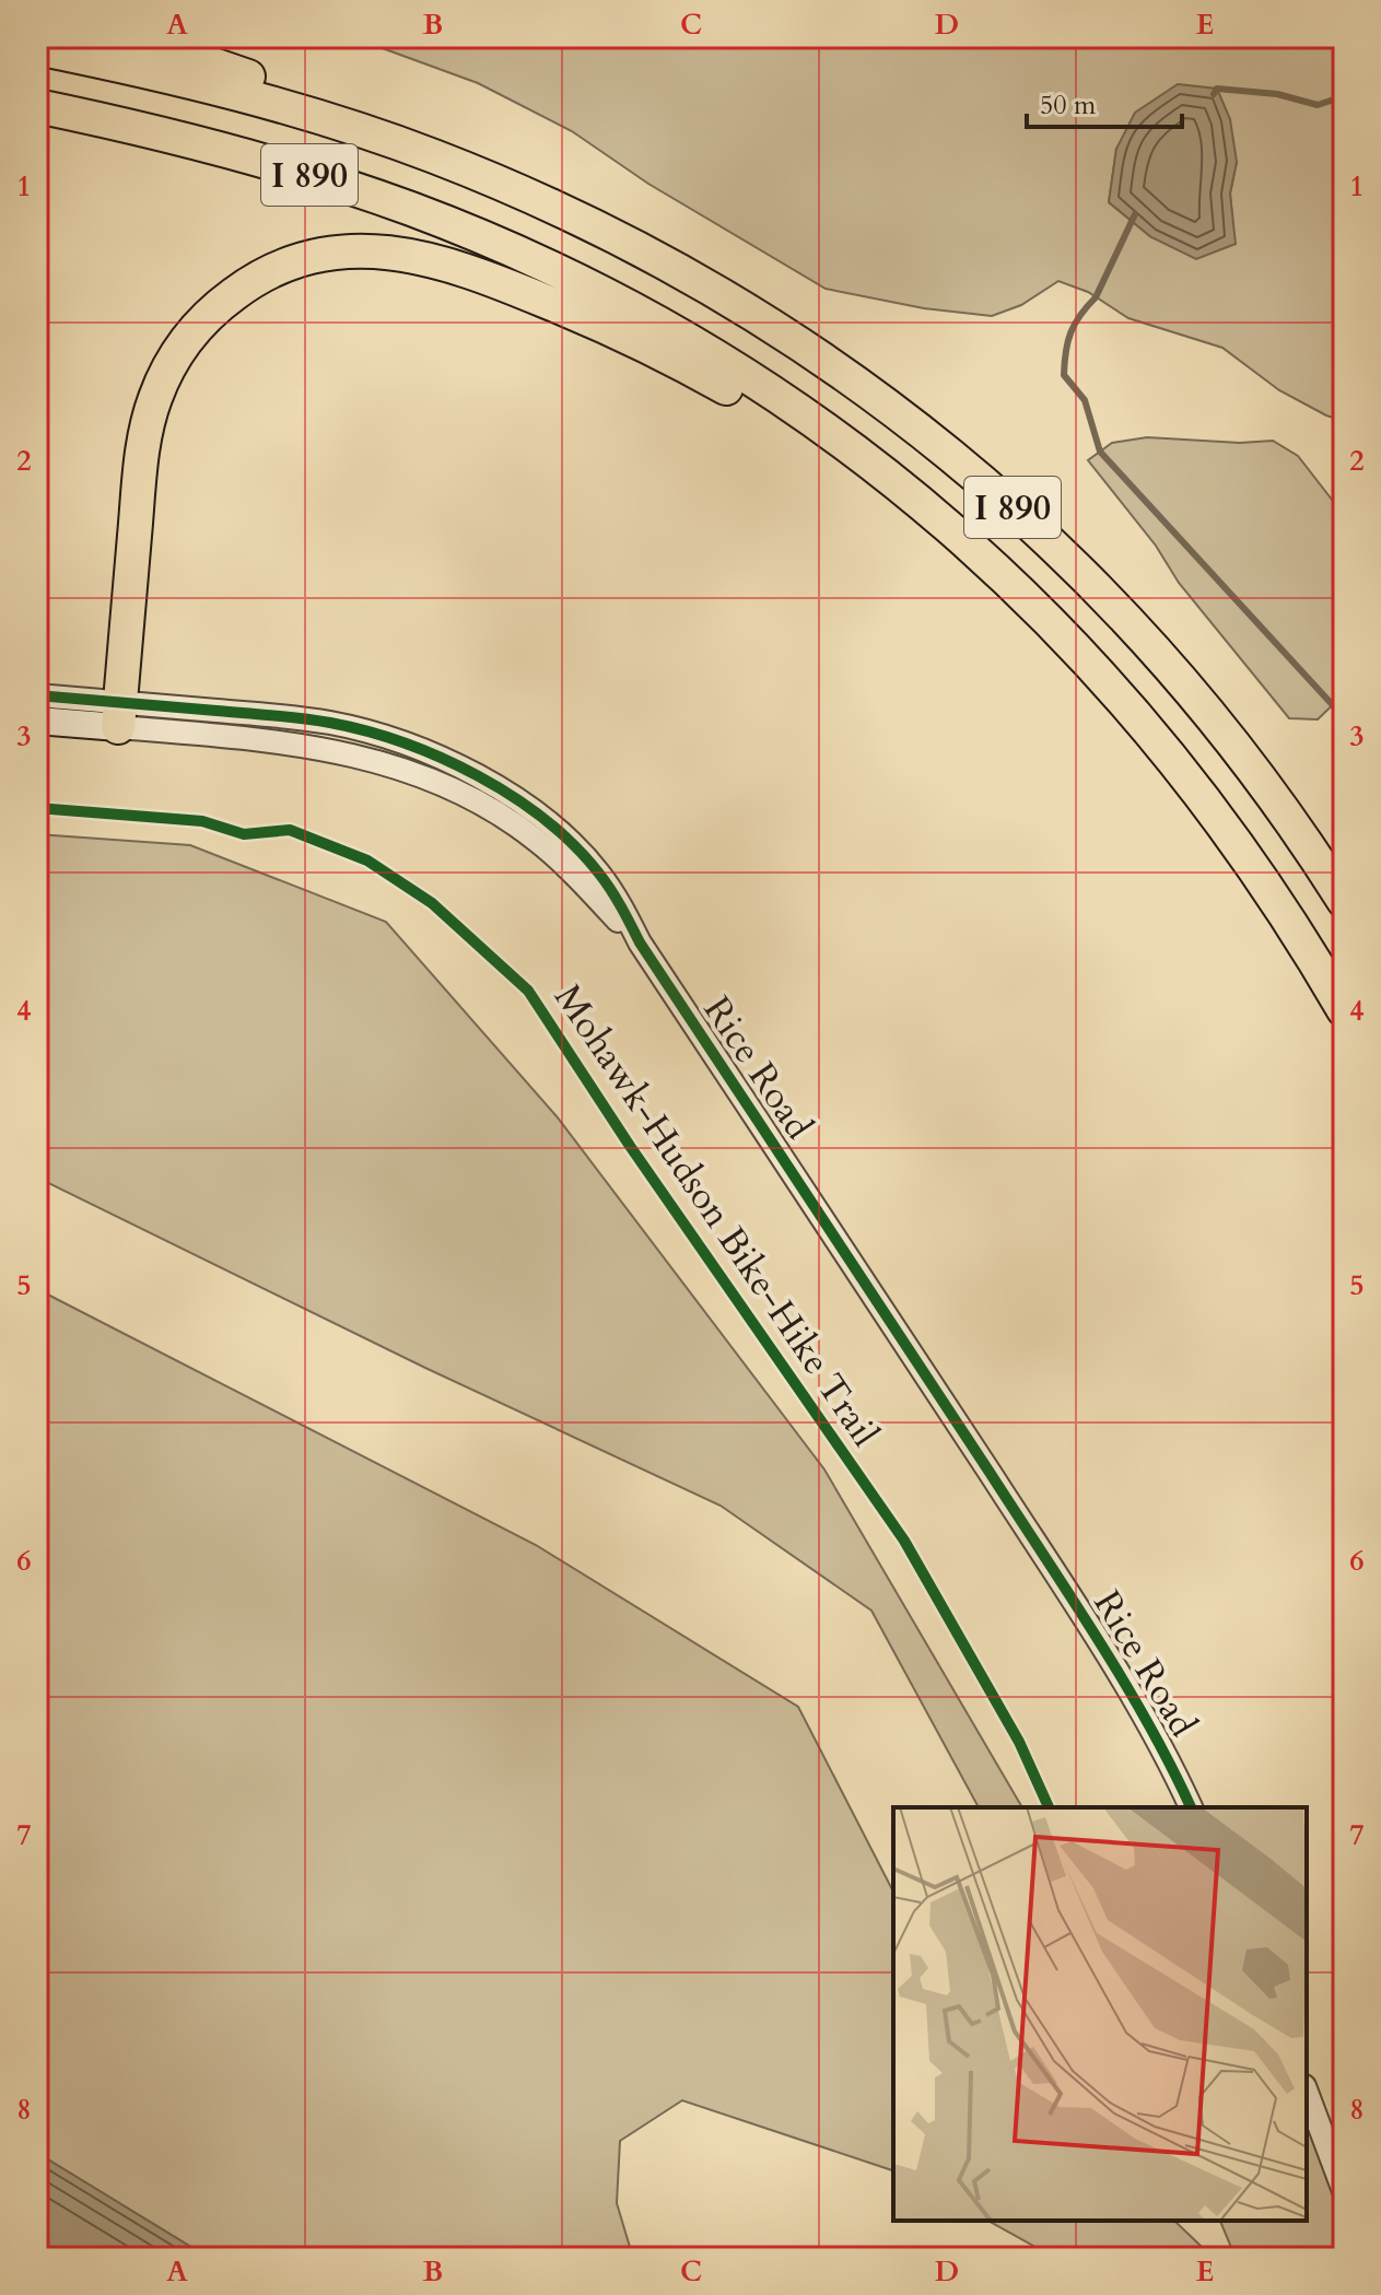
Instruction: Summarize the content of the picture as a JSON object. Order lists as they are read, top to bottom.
{
  "streets": {
    "highway": ["I 890"],
    "main road": ["Rice Road"],
    "cycle path": ["Mohawk-Hudson Bike-Hike Trail"]
  },
  "scale_bar": "50 m",
  "grid": {
    "columns": [
      "A",
      "B",
      "C",
      "D",
      "E"
    ],
    "rows": [
      "1",
      "2",
      "3",
      "4",
      "5",
      "6",
      "7",
      "8"
    ]
  }
}
